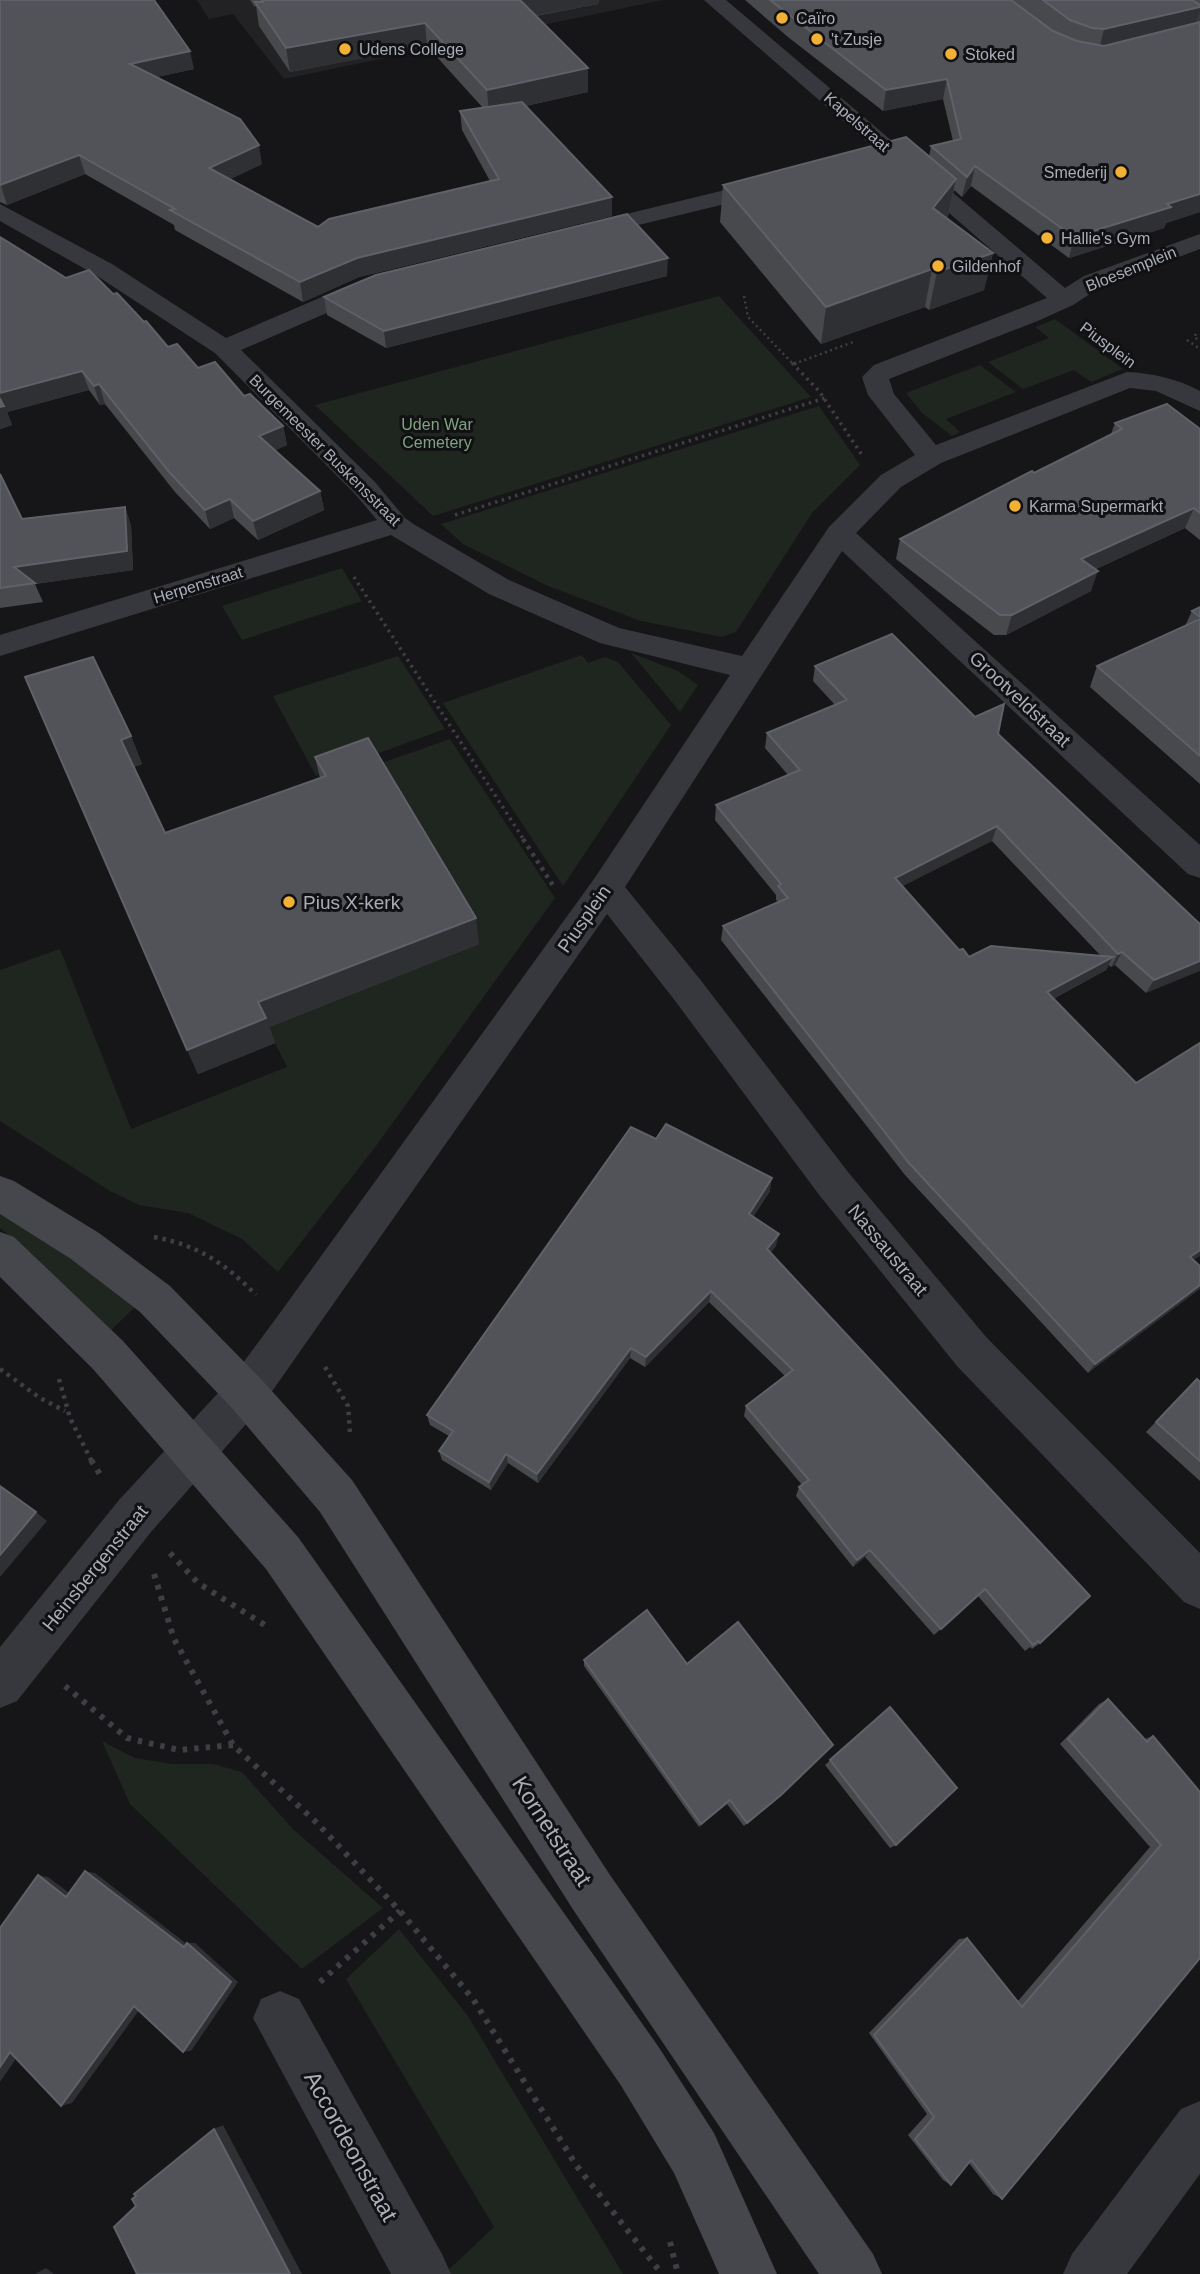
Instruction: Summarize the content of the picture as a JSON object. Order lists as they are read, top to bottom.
{
  "streets": {
    "street": [
      "Kapelstraat",
      "Bloesemplein",
      "Piusplein",
      "Burgemeester Buskensstraat",
      "Herpenstraat",
      "Grootveldstraat",
      "Nassaustraat",
      "Heinsbergenstraat",
      "Kornetstraat",
      "Accordeonstraat"
    ]
  },
  "crossings": [
    ["Kapelstraat", "Bloesemplein"],
    ["Kapelstraat", "Piusplein"],
    ["Bloesemplein", "Piusplein"],
    ["Piusplein", "Burgemeester Buskensstraat"],
    ["Piusplein", "Grootveldstraat"],
    ["Piusplein", "Nassaustraat"],
    ["Piusplein", "Heinsbergenstraat"],
    ["Piusplein", "Kornetstraat"],
    ["Burgemeester Buskensstraat", "Herpenstraat"]
  ],
  "parks": ["Uden War Cemetery"],
  "places": [
    "Caïro",
    "'t Zusje",
    "Udens College",
    "Stoked",
    "Smederij",
    "Hallie's Gym",
    "Gildenhof",
    "Karma Supermarkt",
    "Pius X-kerk"
  ]
}
